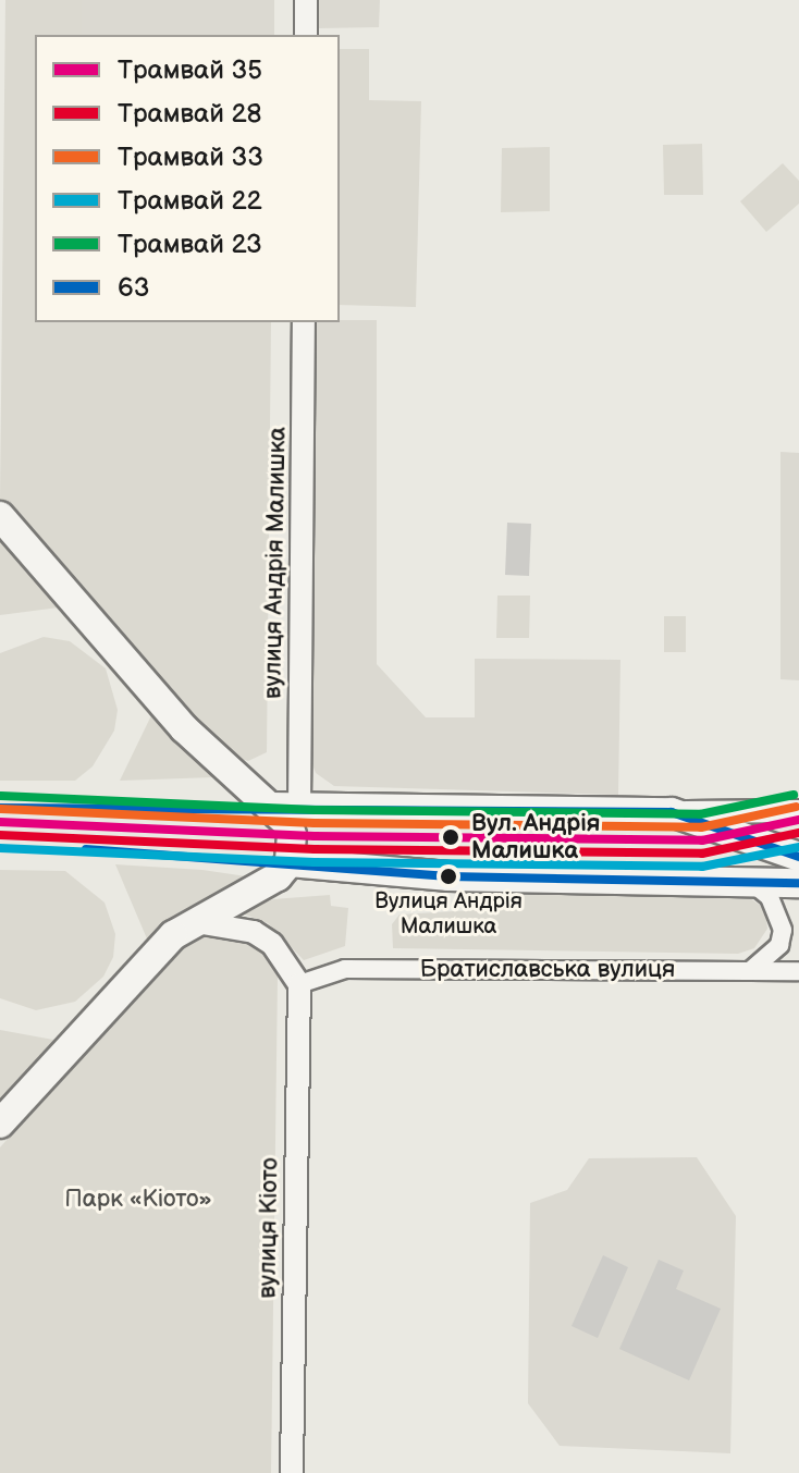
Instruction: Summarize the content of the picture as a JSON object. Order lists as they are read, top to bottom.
{
  "streets": {
    "street": ["вулиця Андрія Малишка", "Братиславська вулиця", "вулиця Кіото"]
  },
  "crossings": [
    ["Братиславська вулиця", "вулиця Кіото"]
  ],
  "parks": ["Парк «Кіото»"],
  "places": ["Вул. Андрія Малишка", "Вулиця Андрія Малишка"],
  "lines": [
    "tram line 23",
    "tram line 33",
    "transit line 63",
    "tram line 35",
    "tram line 28",
    "tram line 22"
  ],
  "legend": [
    "Трамвай 35",
    "Трамвай 28",
    "Трамвай 33",
    "Трамвай 22",
    "Трамвай 23",
    "63"
  ]
}
